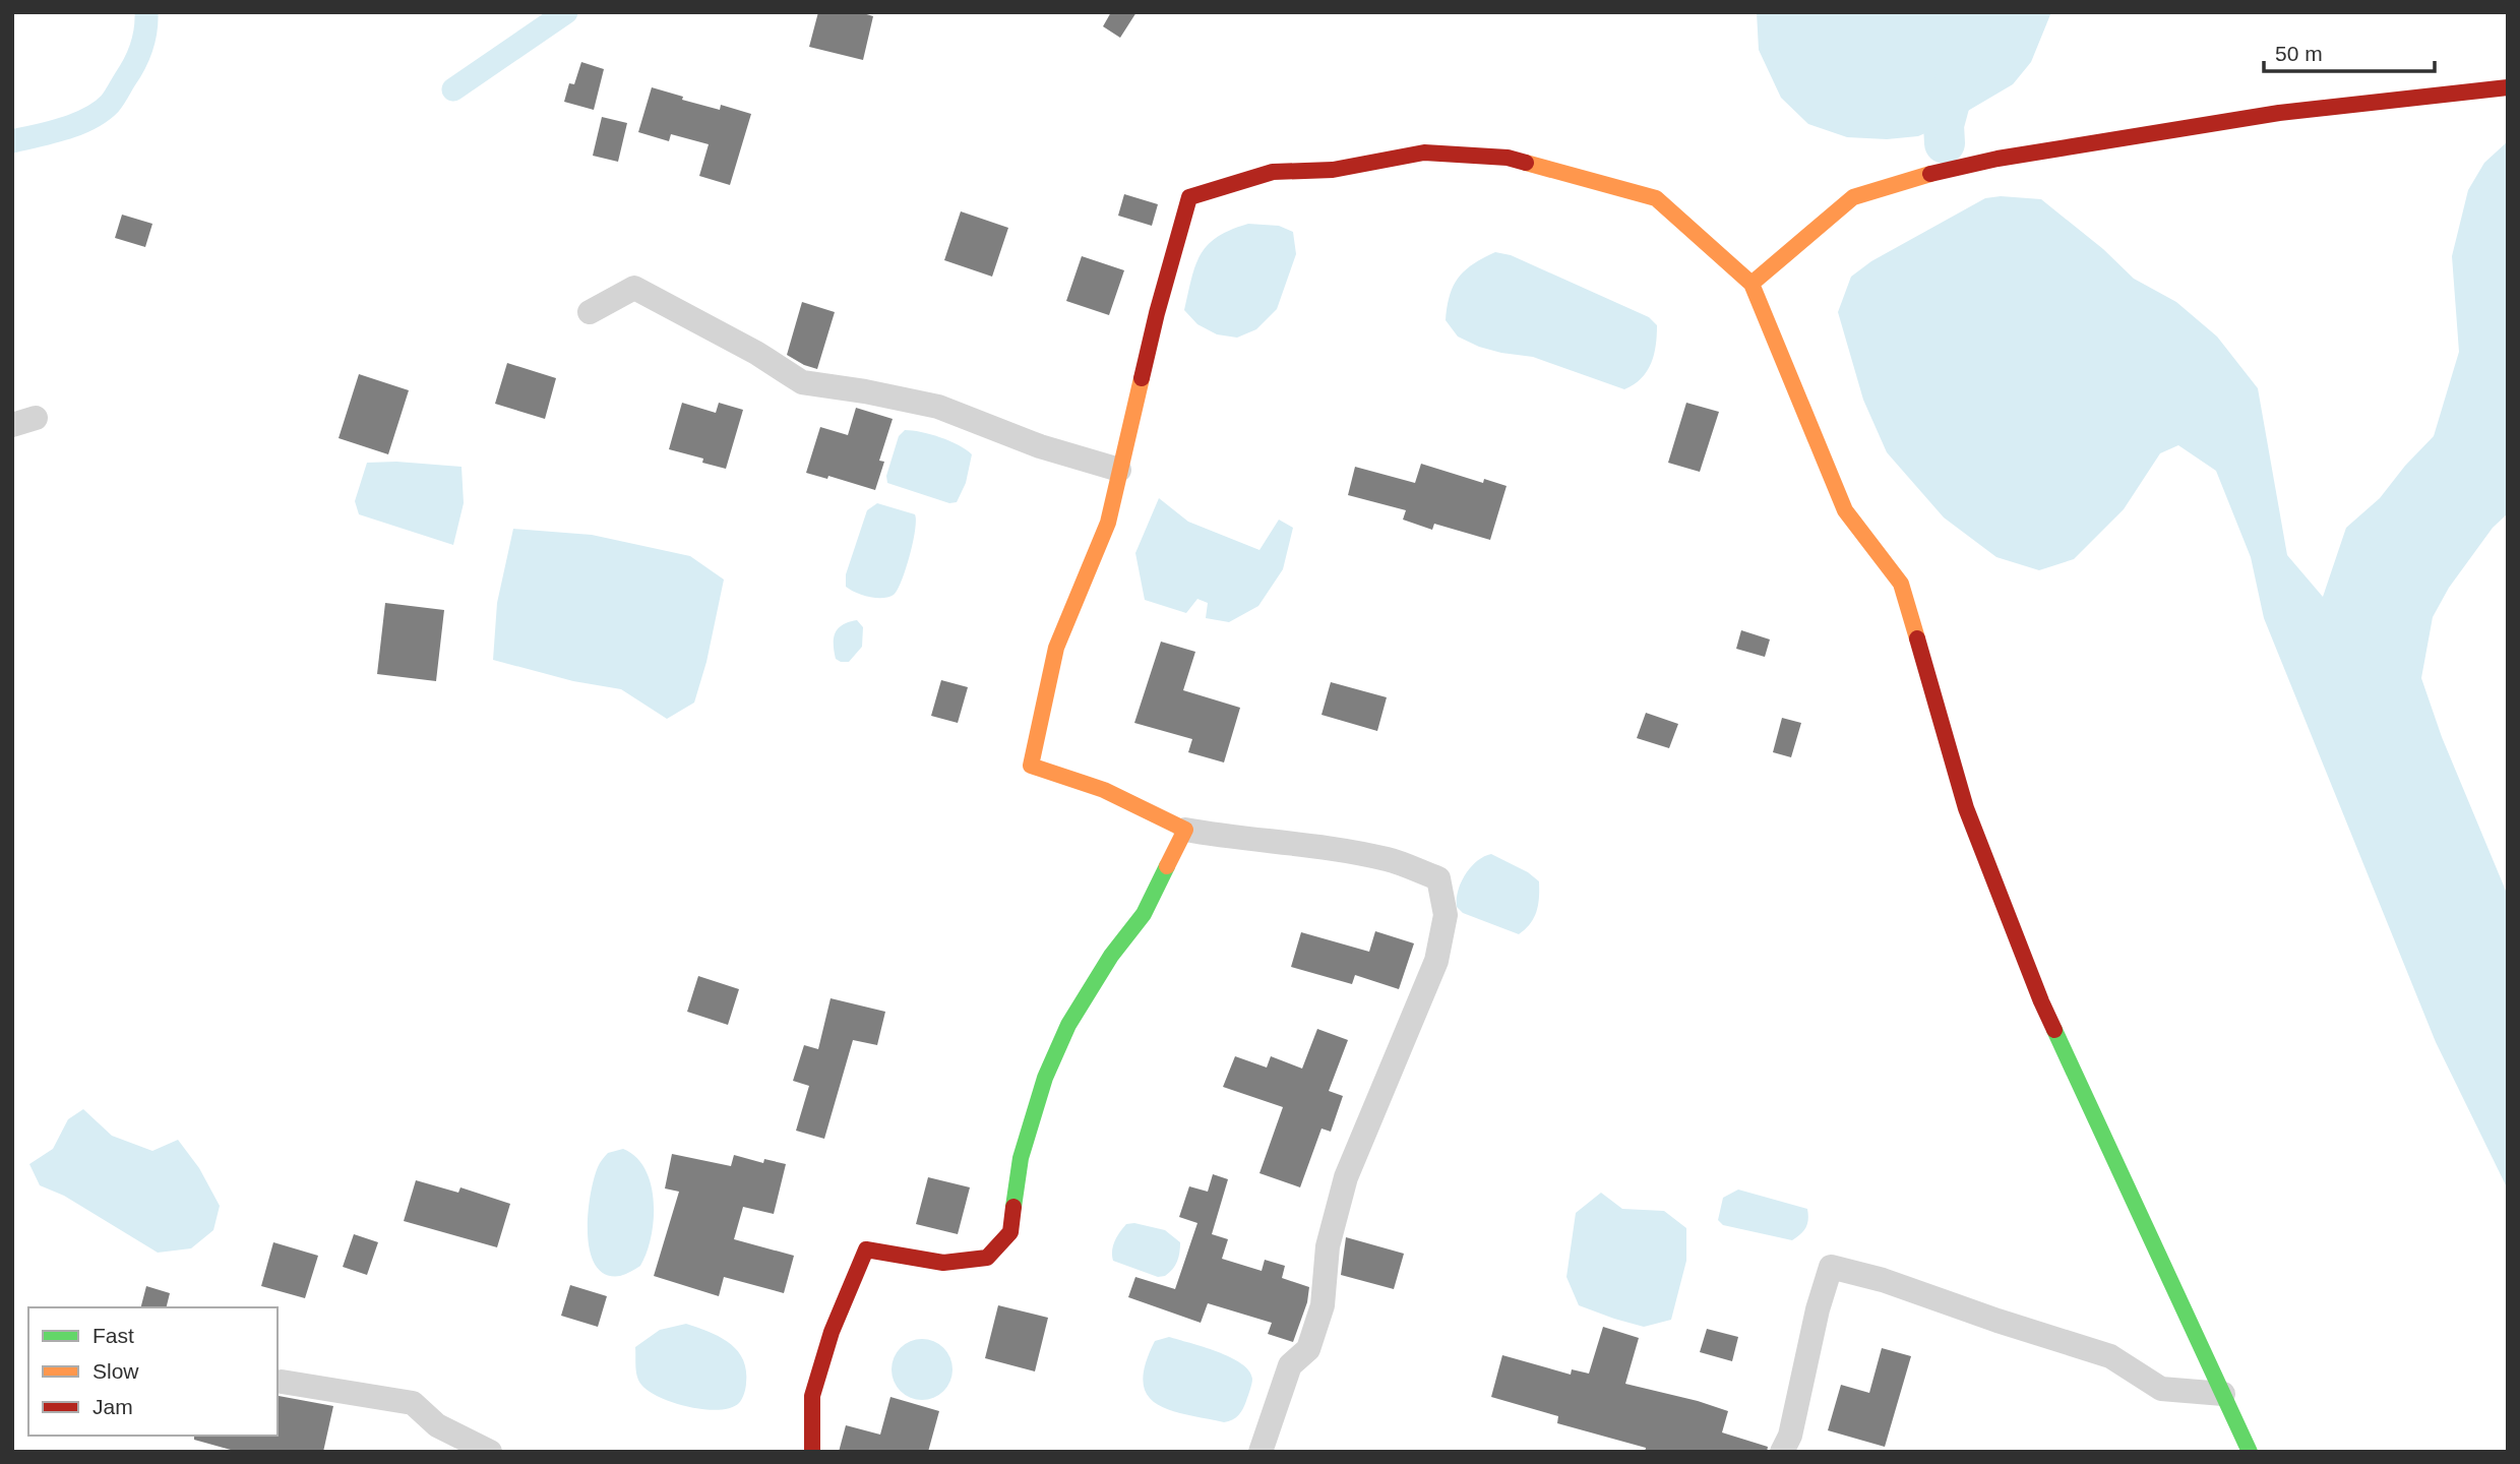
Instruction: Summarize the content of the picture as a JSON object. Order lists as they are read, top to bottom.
{
  "legend": ["Fast", "Slow", "Jam"],
  "scale_bar": "50 m"
}
